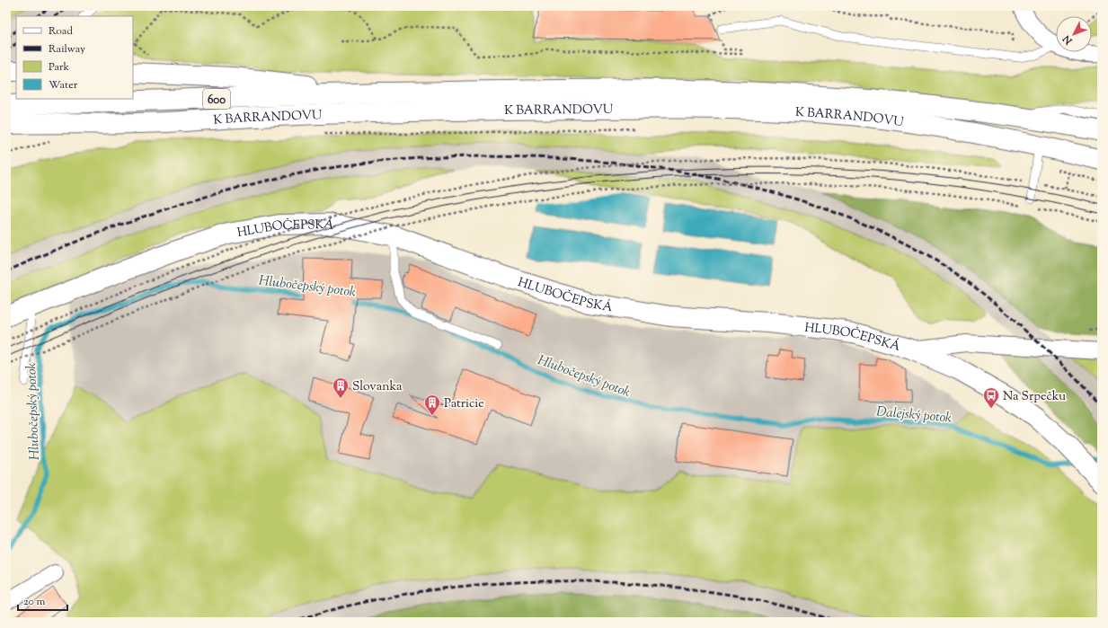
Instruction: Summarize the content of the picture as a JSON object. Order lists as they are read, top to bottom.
{
  "streets": {
    "main road": ["600", "K BARRANDOVU", "HLUBOČEPSKÁ"]
  },
  "crossings": [
    ["600", "K BARRANDOVU"]
  ],
  "water": ["Hlubočepský potok", "Dalejský potok"],
  "places": {
    "building": ["Slovanka", "Patricie"],
    "bus stop": ["Na Srpečku"]
  },
  "legend": [
    "Road",
    "Railway",
    "Park",
    "Water"
  ],
  "scale_bar": "20 m",
  "north": "bottom left"
}
